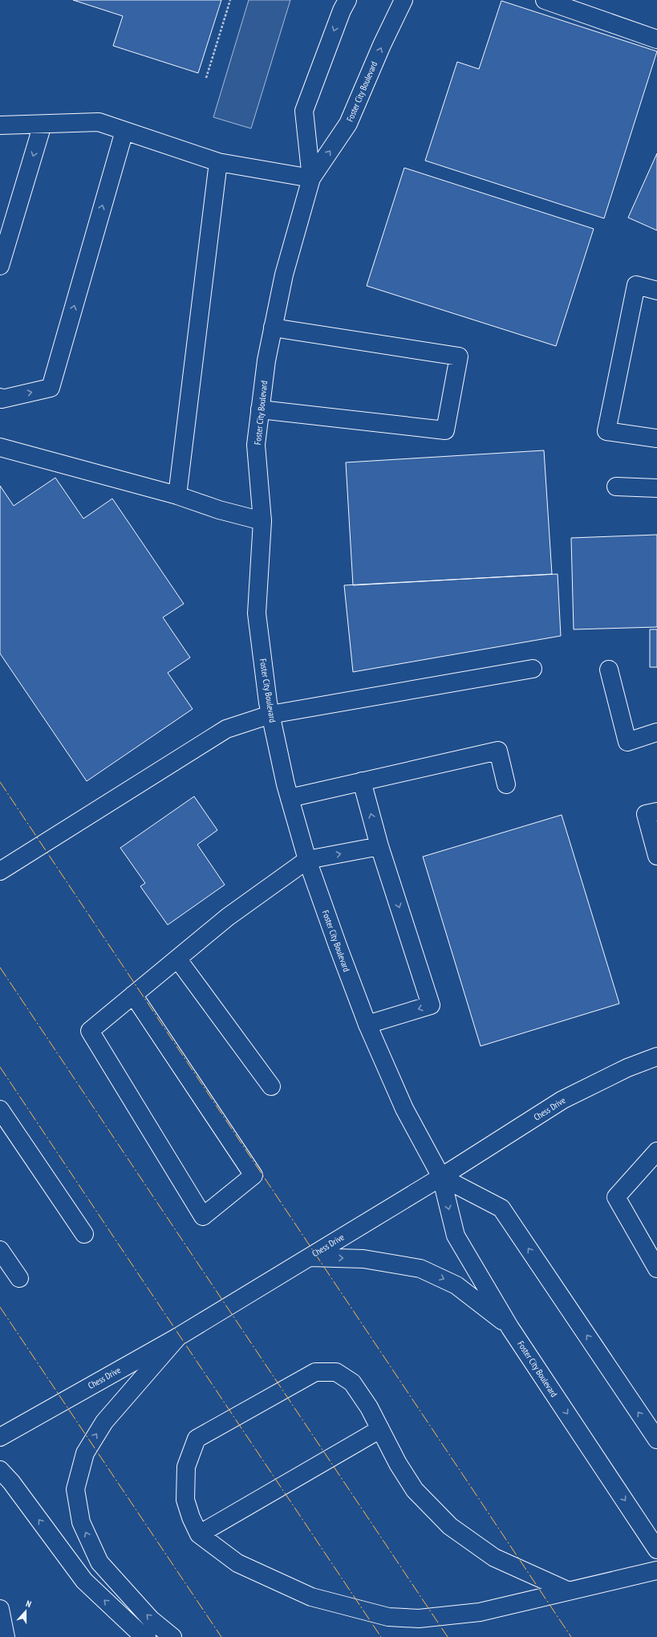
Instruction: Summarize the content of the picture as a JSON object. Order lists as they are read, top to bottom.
{
  "streets": {
    "main road": ["Foster City Boulevard", "Chess Drive"]
  },
  "crossings": [
    ["Foster City Boulevard", "Chess Drive"]
  ],
  "north": "top"
}
